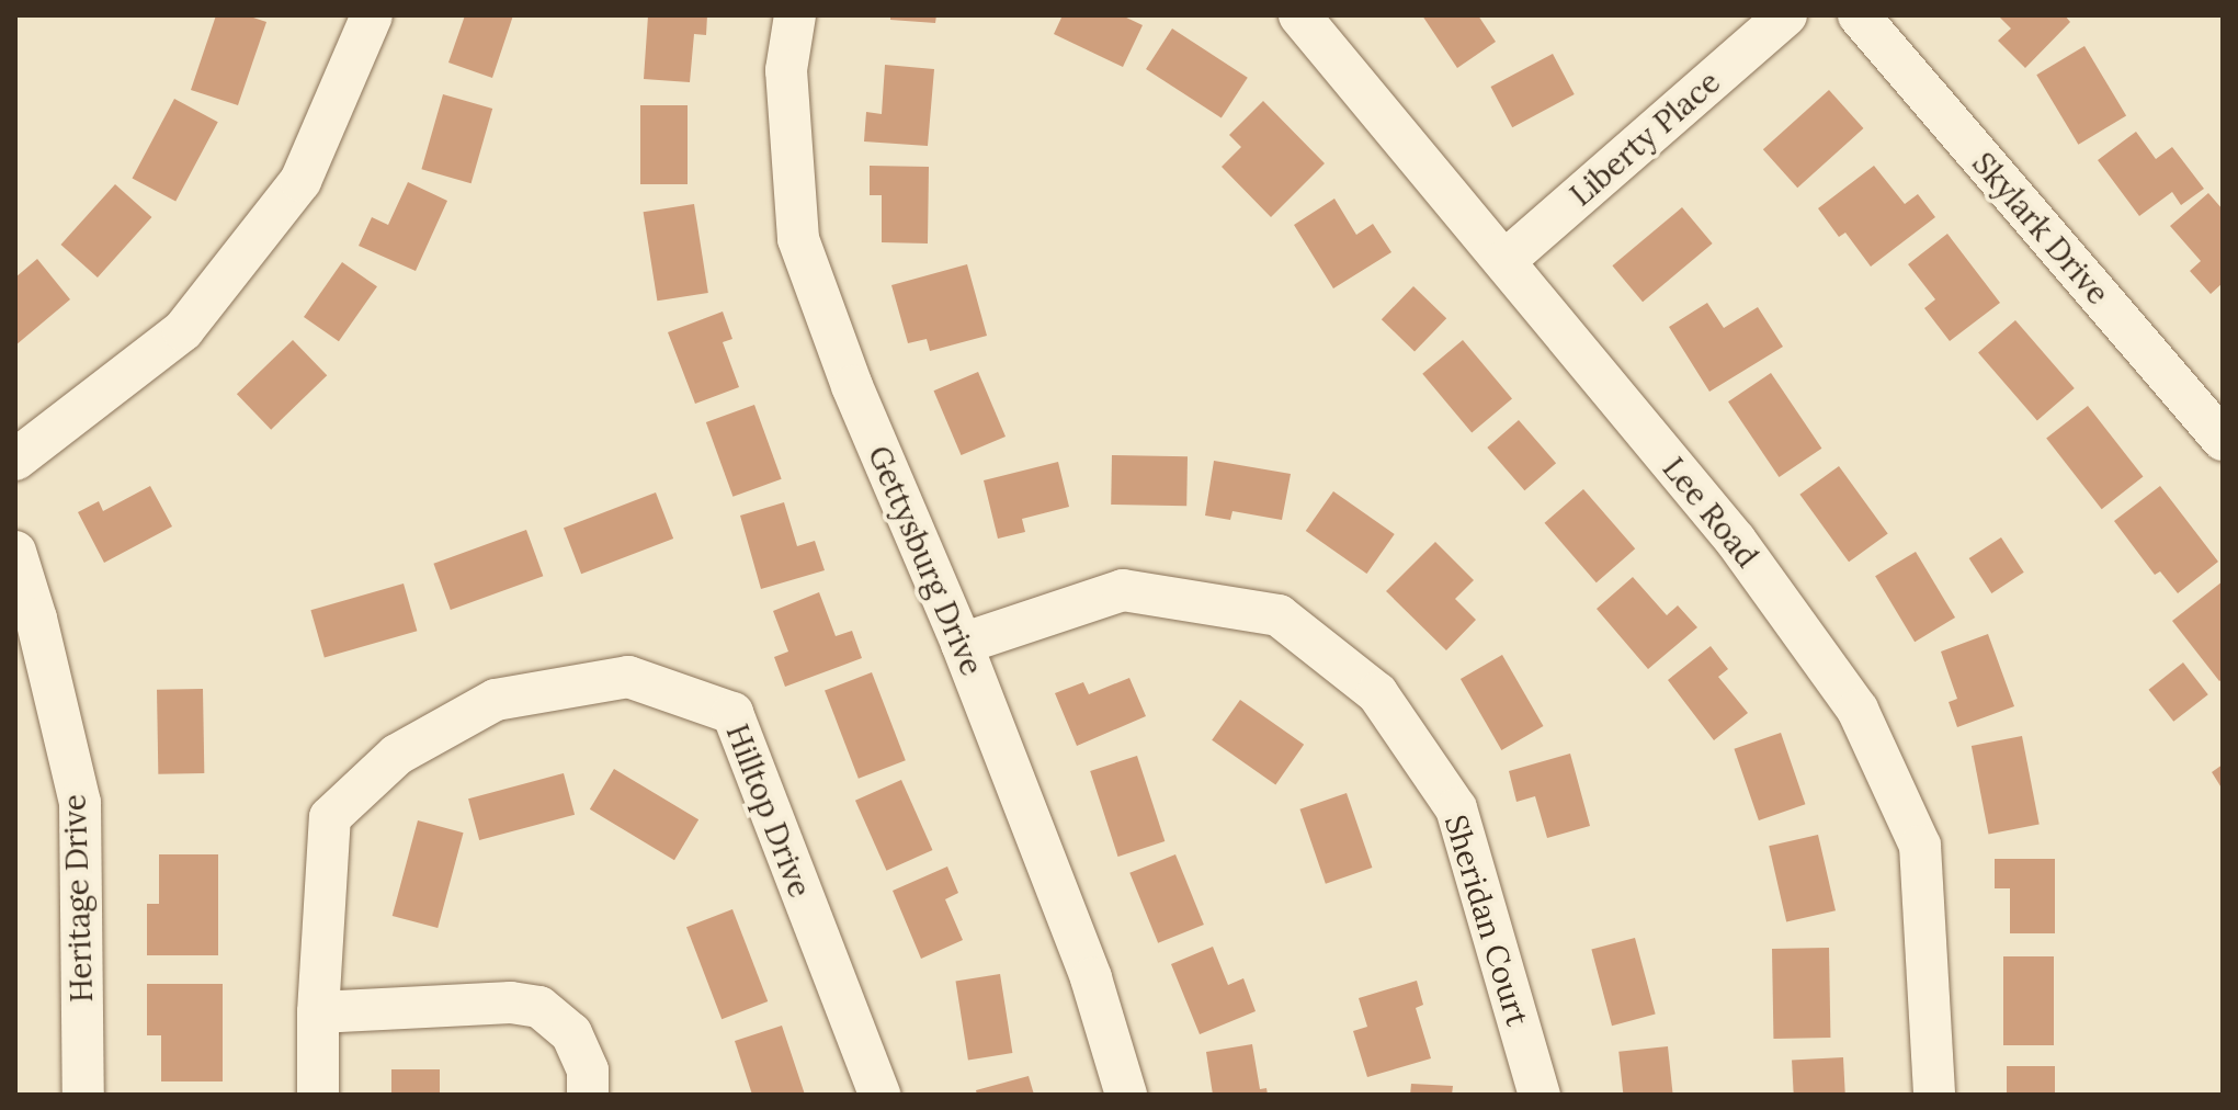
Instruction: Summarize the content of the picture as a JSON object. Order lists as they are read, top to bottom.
{
  "streets": {
    "street": [
      "Liberty Place",
      "Skylark Drive",
      "Lee Road",
      "Gettysburg Drive",
      "Hilltop Drive",
      "Heritage Drive",
      "Sheridan Court"
    ]
  },
  "crossings": [
    ["Liberty Place", "Lee Road"],
    ["Gettysburg Drive", "Sheridan Court"]
  ]
}
